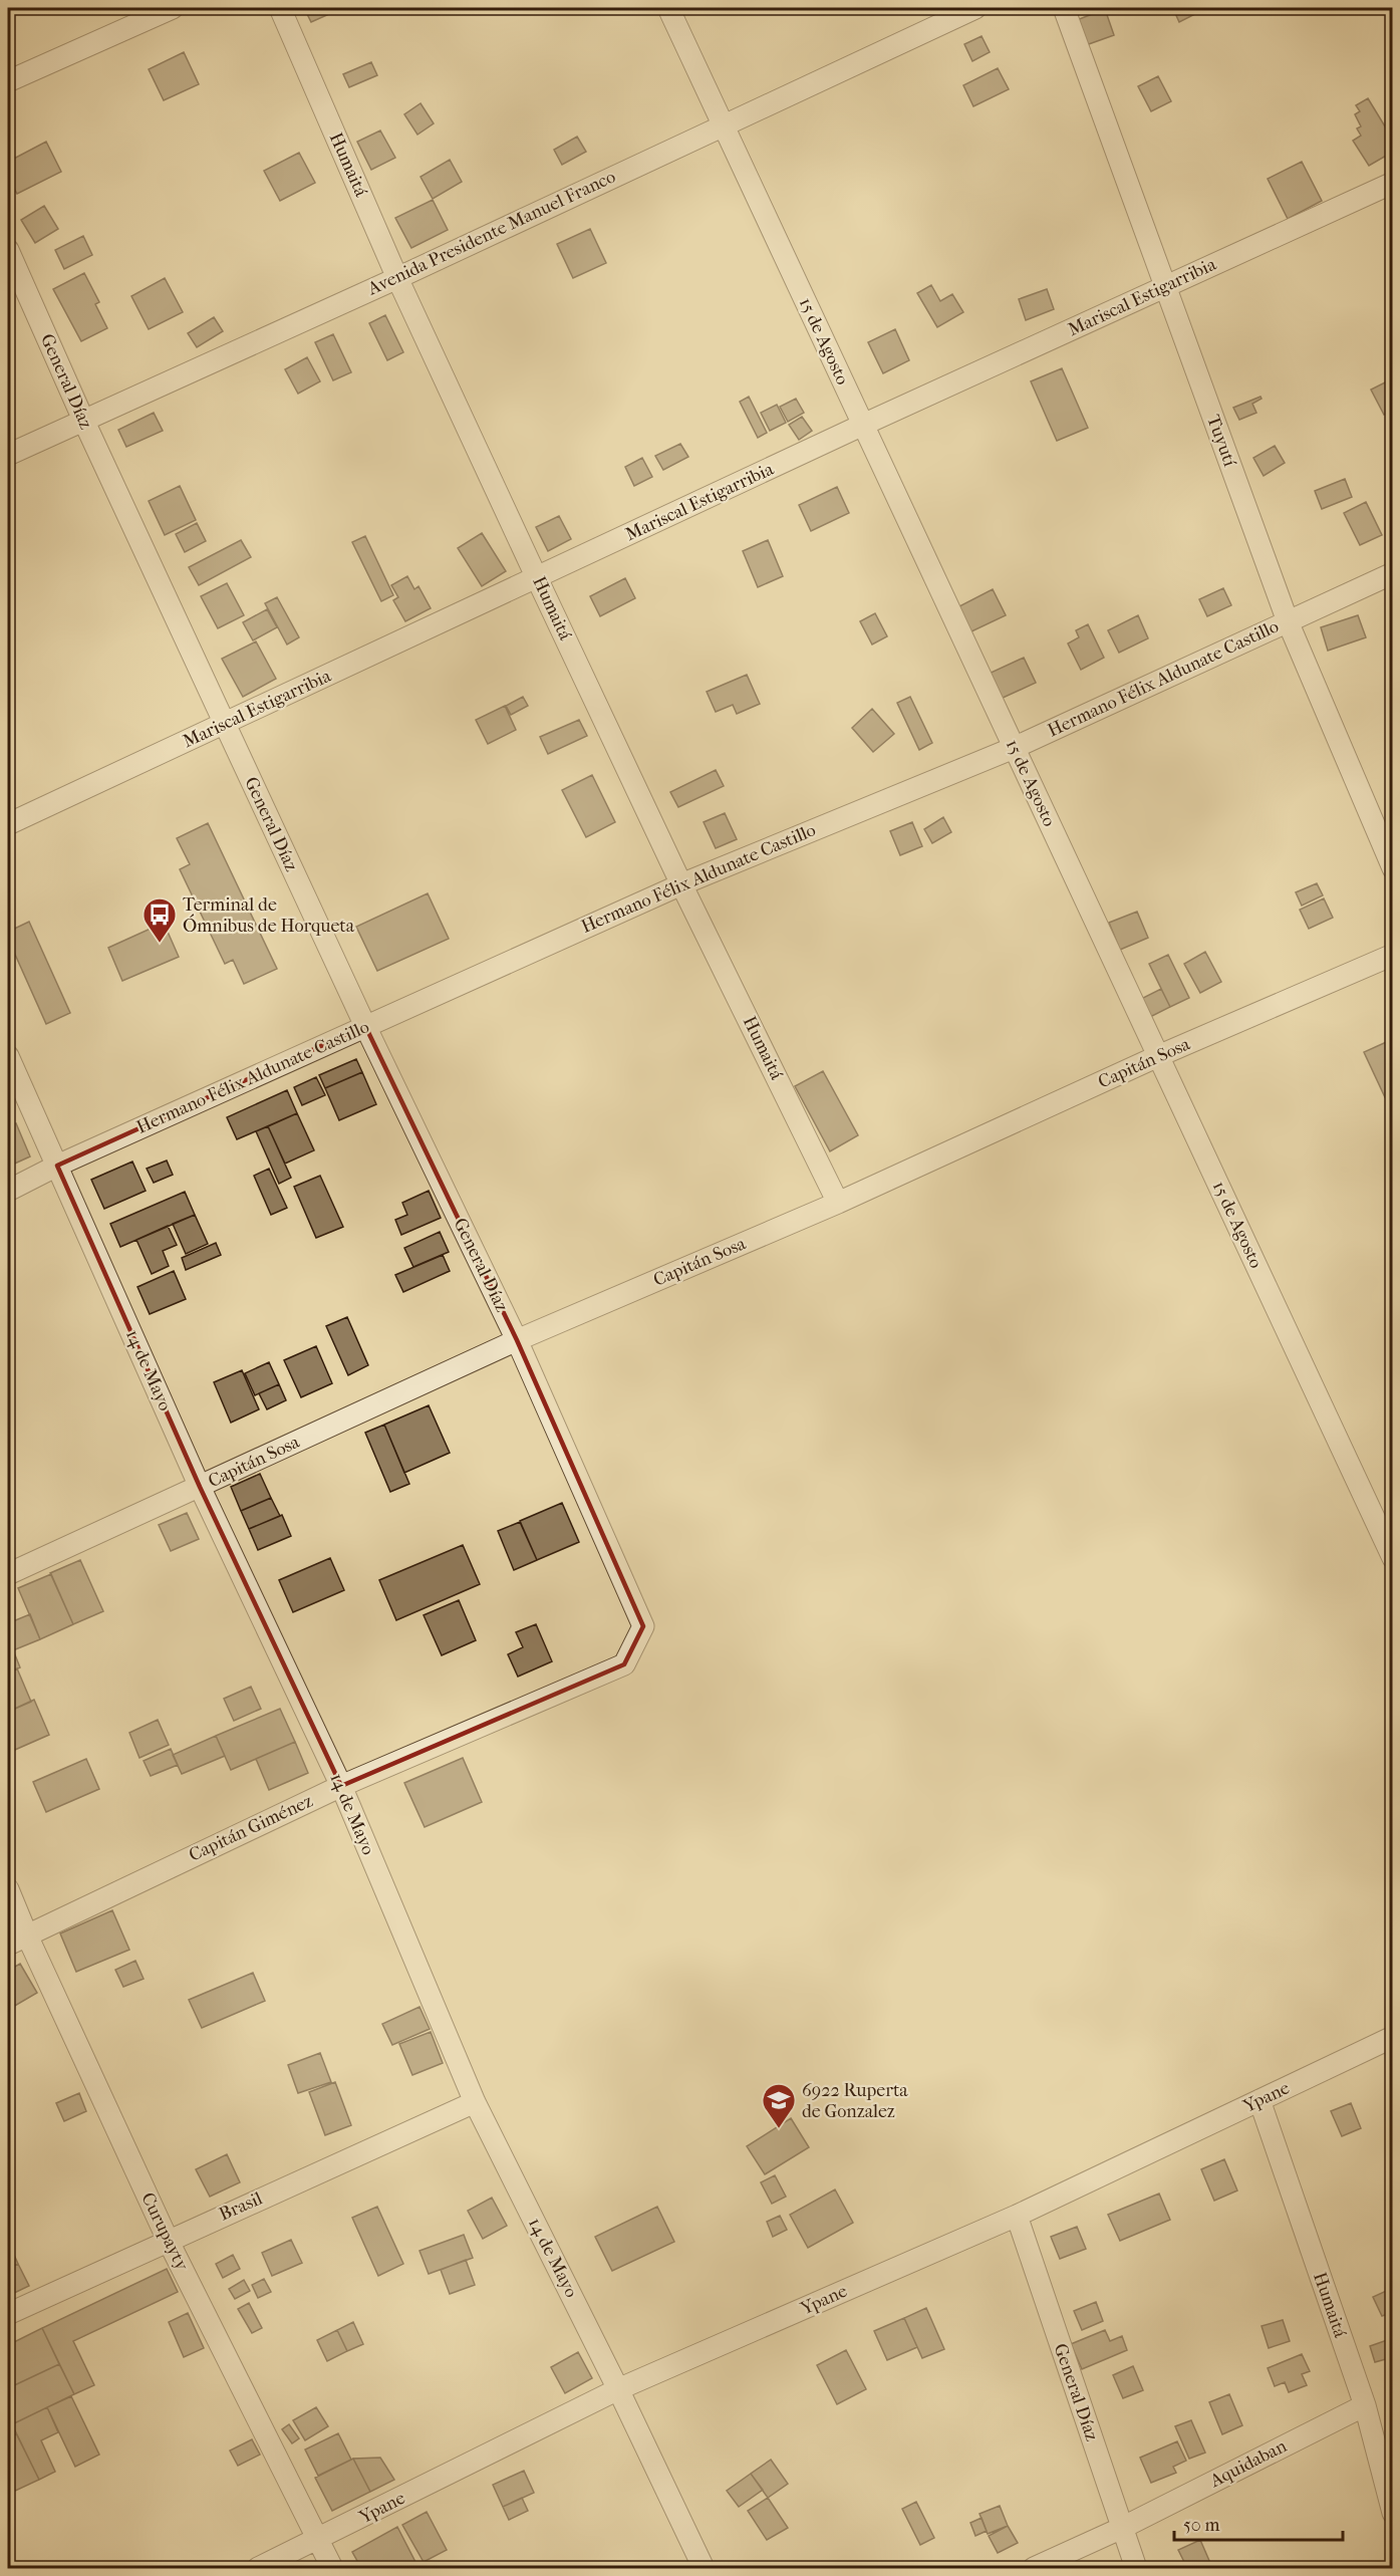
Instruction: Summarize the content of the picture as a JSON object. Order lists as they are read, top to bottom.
{
  "streets": {
    "street": [
      "Humaitá",
      "Avenida Presidente Manuel Franco",
      "Mariscal Estigarribia",
      "15 de Agosto",
      "General Díaz",
      "Tuyutí",
      "Hermano Félix Aldunate Castillo",
      "Capitán Sosa",
      "14 de Mayo",
      "Capitán Giménez",
      "Ypane",
      "Brasil",
      "Curupayty",
      "Aquidaban"
    ]
  },
  "crossings": [
    ["Humaitá", "Avenida Presidente Manuel Franco"],
    ["Humaitá", "Mariscal Estigarribia"],
    ["Humaitá", "Hermano Félix Aldunate Castillo"],
    ["Humaitá", "Capitán Sosa"],
    ["Humaitá", "Ypane"],
    ["Humaitá", "Aquidaban"],
    ["Avenida Presidente Manuel Franco", "15 de Agosto"],
    ["Avenida Presidente Manuel Franco", "General Díaz"],
    ["Mariscal Estigarribia", "15 de Agosto"],
    ["Mariscal Estigarribia", "General Díaz"],
    ["Mariscal Estigarribia", "Tuyutí"],
    ["15 de Agosto", "Hermano Félix Aldunate Castillo"],
    ["15 de Agosto", "Capitán Sosa"],
    ["General Díaz", "Hermano Félix Aldunate Castillo"],
    ["General Díaz", "Capitán Sosa"],
    ["General Díaz", "Capitán Giménez"],
    ["General Díaz", "Ypane"],
    ["General Díaz", "Aquidaban"],
    ["Tuyutí", "Hermano Félix Aldunate Castillo"],
    ["Hermano Félix Aldunate Castillo", "14 de Mayo"],
    ["Capitán Sosa", "14 de Mayo"],
    ["14 de Mayo", "Capitán Giménez"],
    ["14 de Mayo", "Ypane"],
    ["14 de Mayo", "Brasil"],
    ["Capitán Giménez", "Curupayty"],
    ["Ypane", "Curupayty"],
    ["Brasil", "Curupayty"]
  ],
  "places": {
    "bus stop": ["Terminal de Ómnibus de Horqueta"],
    "school or university": ["6922 Ruperta de Gonzalez"]
  },
  "scale_bar": "50 m"
}
